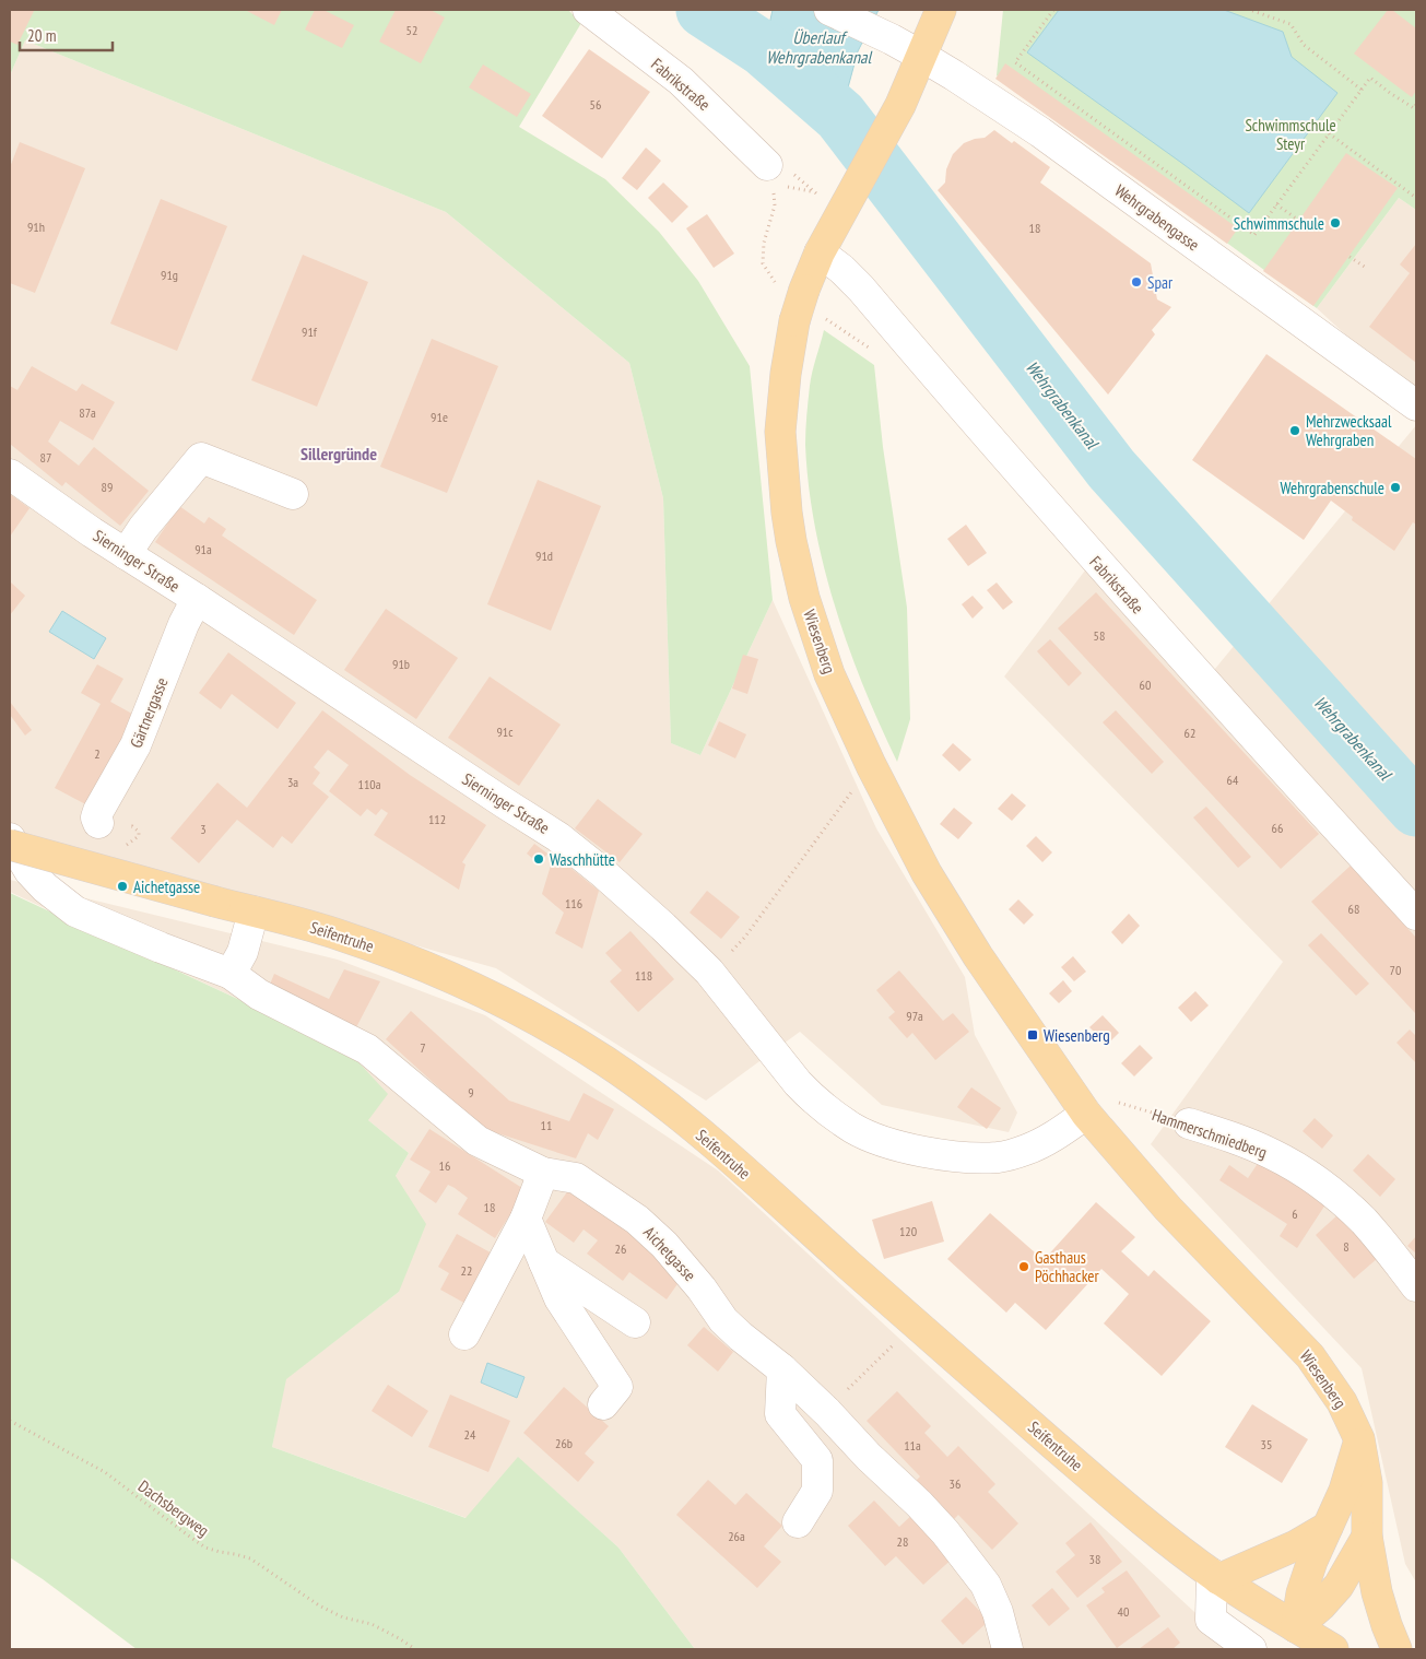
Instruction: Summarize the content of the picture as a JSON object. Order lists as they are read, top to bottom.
{
  "streets": {
    "main road": ["Wiesenberg", "Seifentruhe"],
    "street": [
      "Fabrikstraße",
      "Wehrgrabengasse",
      "Sierninger Straße",
      "Gärtnergasse",
      "Hammerschmiedberg",
      "Aichetgasse"
    ],
    "path": ["Dachsbergweg"]
  },
  "crossings": [
    ["Fabrikstraße", "Wiesenberg"],
    ["Wehrgrabengasse", "Wiesenberg"],
    ["Sierninger Straße", "Wiesenberg"],
    ["Sierninger Straße", "Gärtnergasse"],
    ["Sierninger Straße", "Hammerschmiedberg"],
    ["Wiesenberg", "Seifentruhe"],
    ["Wiesenberg", "Hammerschmiedberg"]
  ],
  "districts": ["Sillergründe"],
  "water": ["Überlauf Wehrgrabenkanal", "Wehrgrabenkanal"],
  "parks": ["Schwimmschule Steyr"],
  "places": {
    "other": [
      "Schwimmschule",
      "Spar",
      "Mehrzwecksaal Wehrgraben",
      "Wehrgrabenschule",
      "Waschhütte",
      "Aichetgasse",
      "Gasthaus Pöchhacker"
    ],
    "transit": ["Wiesenberg"]
  },
  "house_numbers": [
    "52",
    "56",
    "91h",
    "18",
    "91g",
    "91f",
    "87a",
    "91e",
    "87",
    "89",
    "91a",
    "91d",
    "58",
    "91b",
    "60",
    "91c",
    "62",
    "2",
    "64",
    "3a",
    "110a",
    "112",
    "66",
    "3",
    "116",
    "68",
    "70",
    "118",
    "97a",
    "7",
    "9",
    "11",
    "16",
    "18",
    "6",
    "120",
    "8",
    "26",
    "22",
    "24",
    "26b",
    "35",
    "11a",
    "36",
    "26a",
    "28",
    "38",
    "40"
  ],
  "scale_bar": "20 m"
}
